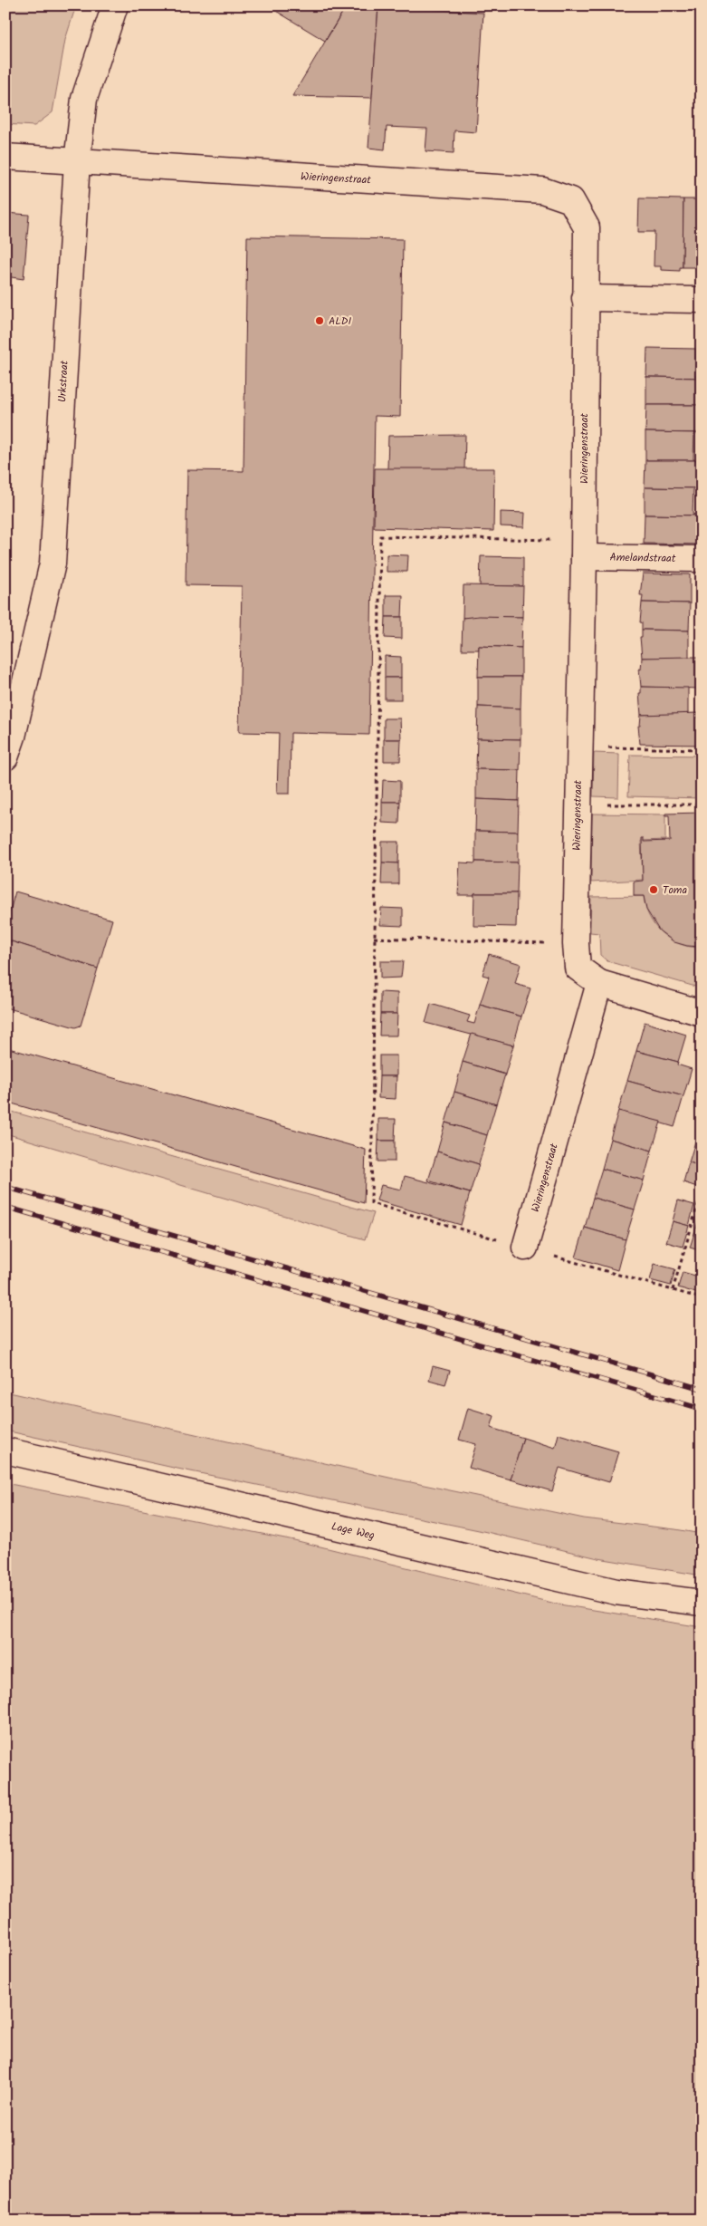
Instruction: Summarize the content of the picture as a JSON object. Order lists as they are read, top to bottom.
{
  "streets": {
    "street": [
      "Wieringenstraat",
      "Urkstraat",
      "Amelandstraat",
      "Lage Weg"
    ]
  },
  "crossings": [
    ["Wieringenstraat", "Urkstraat"],
    ["Wieringenstraat", "Amelandstraat"]
  ],
  "places": ["ALDI", "Toma"]
}
